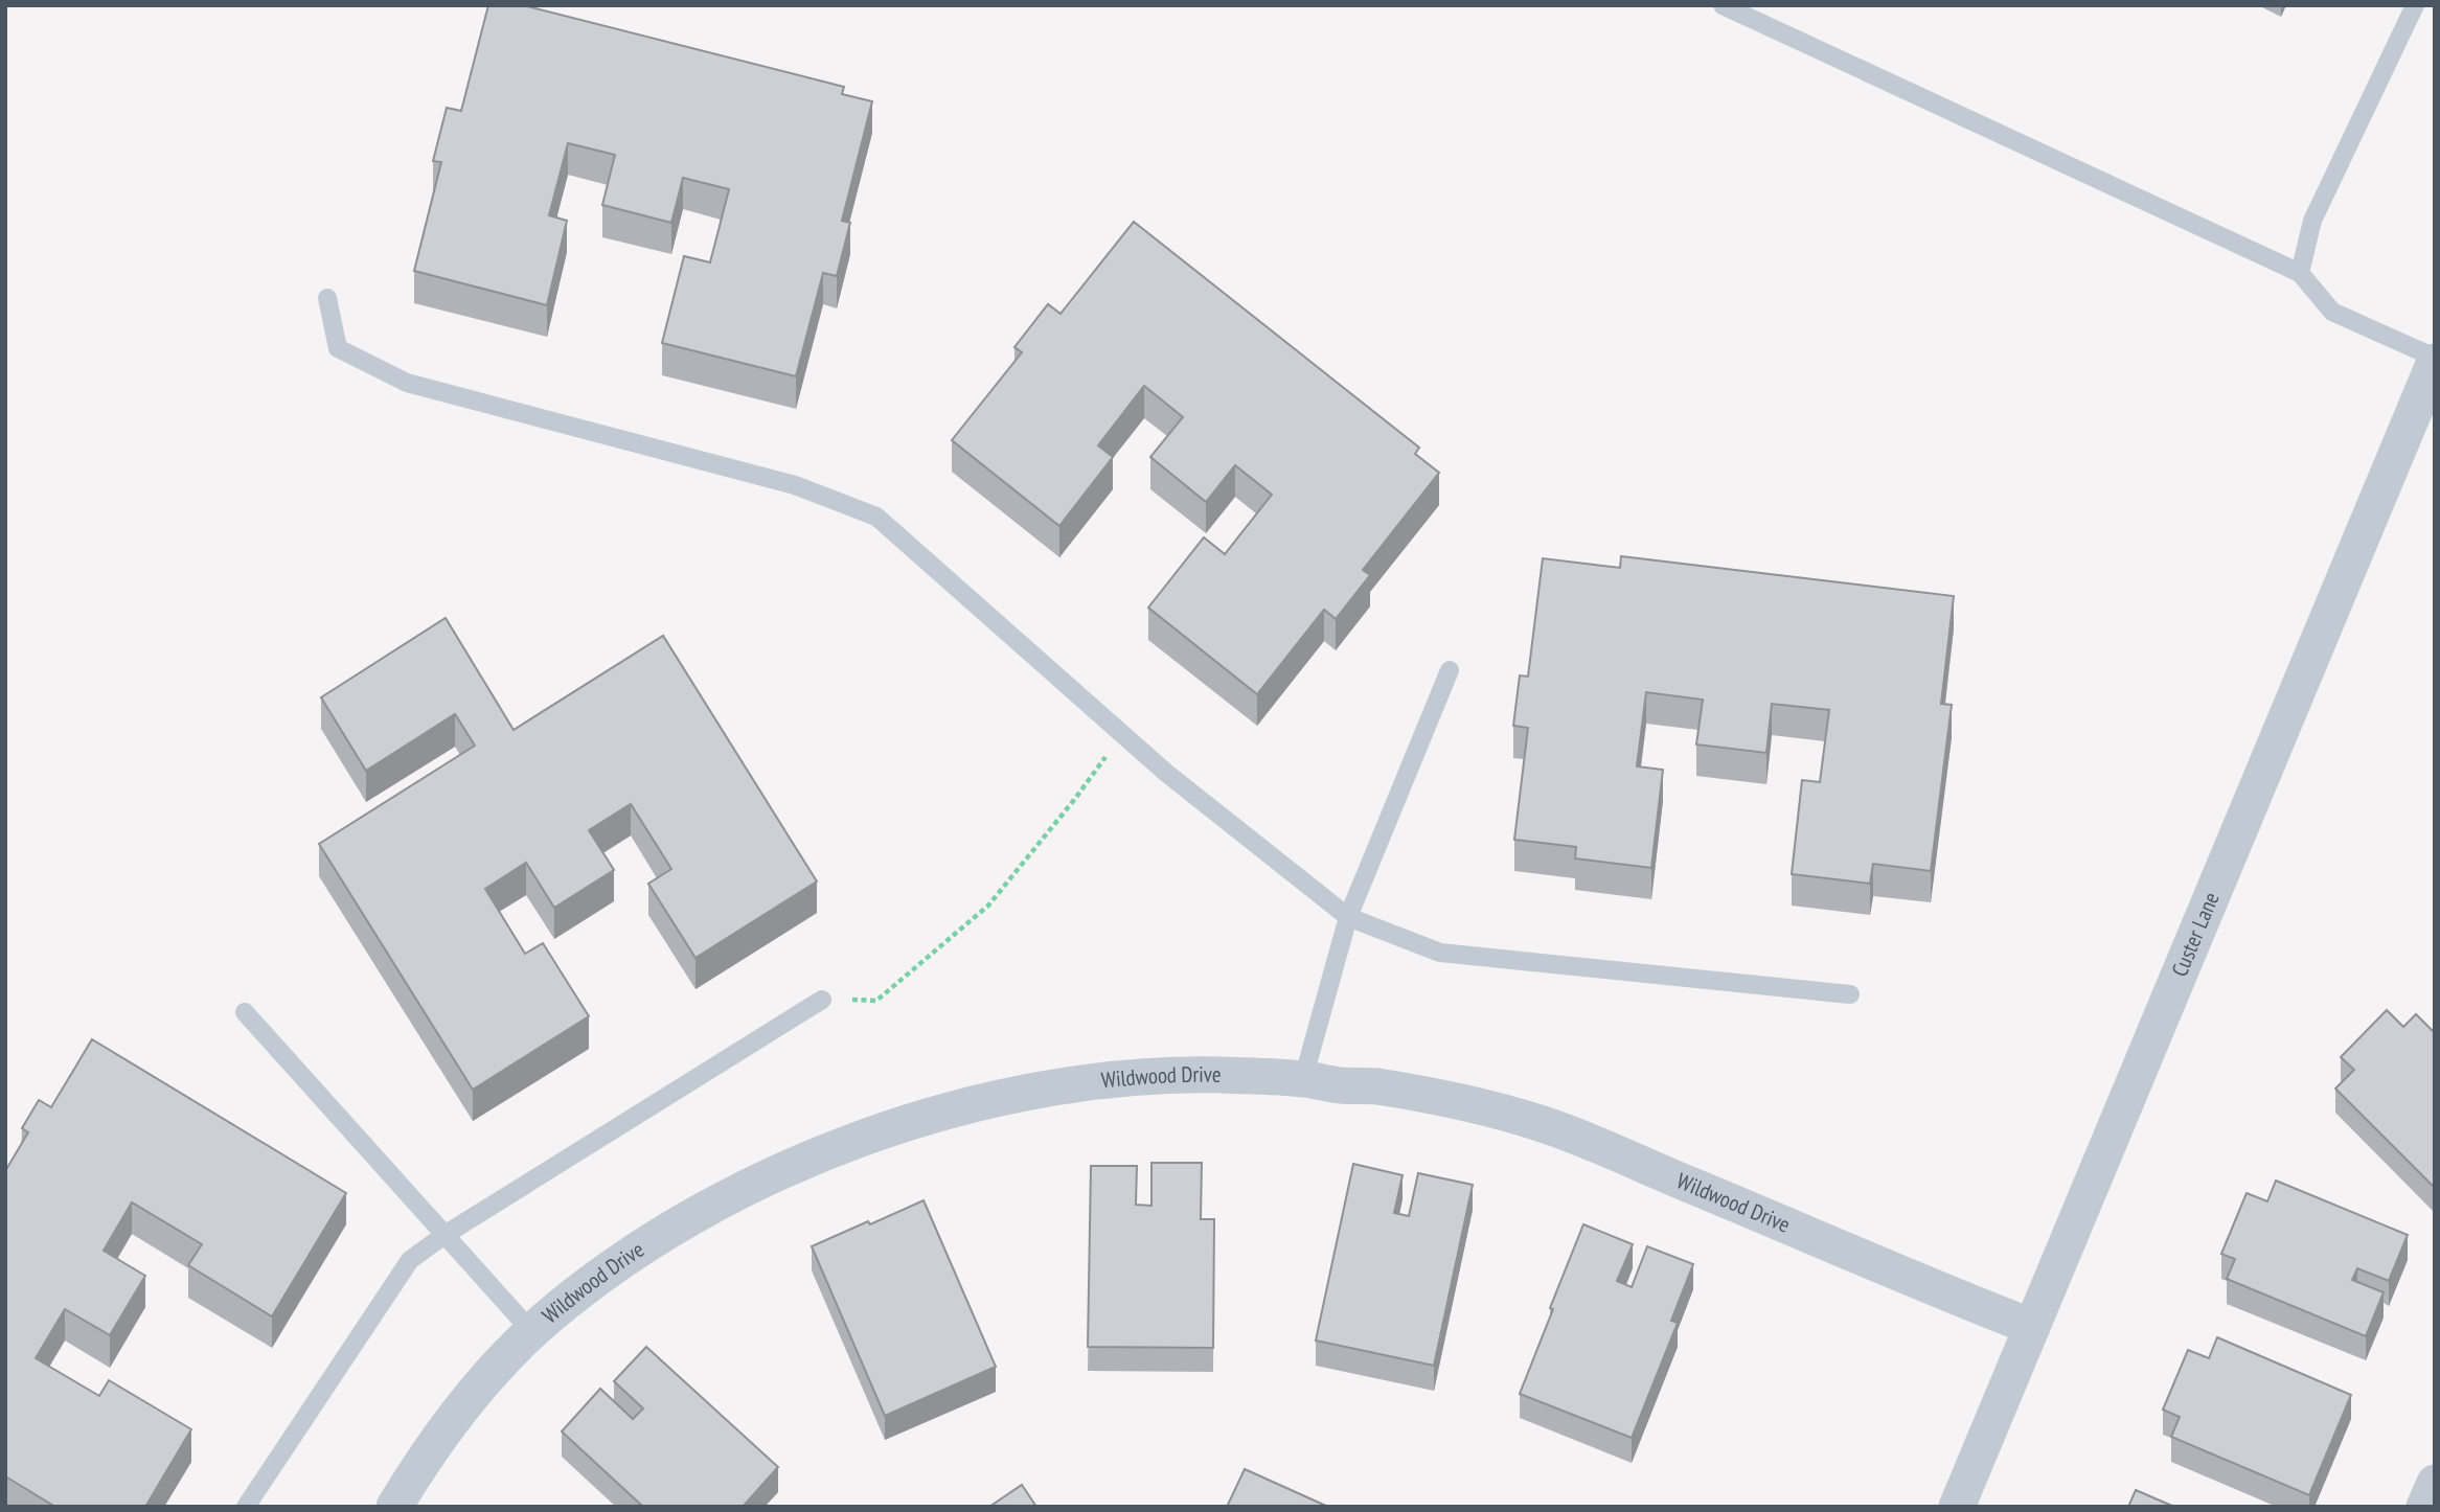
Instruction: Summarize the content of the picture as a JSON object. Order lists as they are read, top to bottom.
{
  "streets": {
    "street": ["Custer Lane", "Wildwood Drive"]
  },
  "crossings": [
    ["Custer Lane", "Wildwood Drive"]
  ]
}
